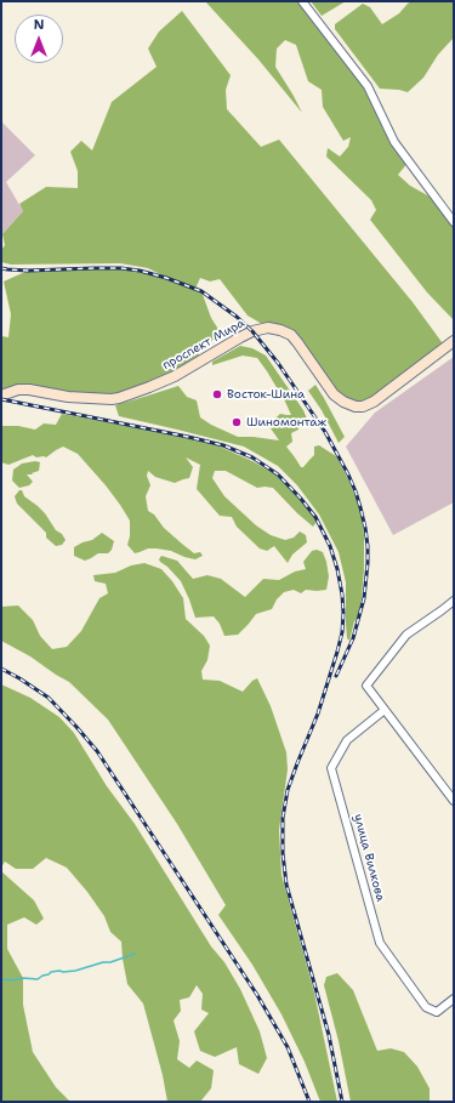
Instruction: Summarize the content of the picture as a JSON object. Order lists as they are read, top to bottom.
{
  "streets": {
    "main road": ["проспект Мира"],
    "street": ["улица Вилкова"]
  },
  "places": ["Восток-Шина", "Шиномонтаж"],
  "north": "top"
}
